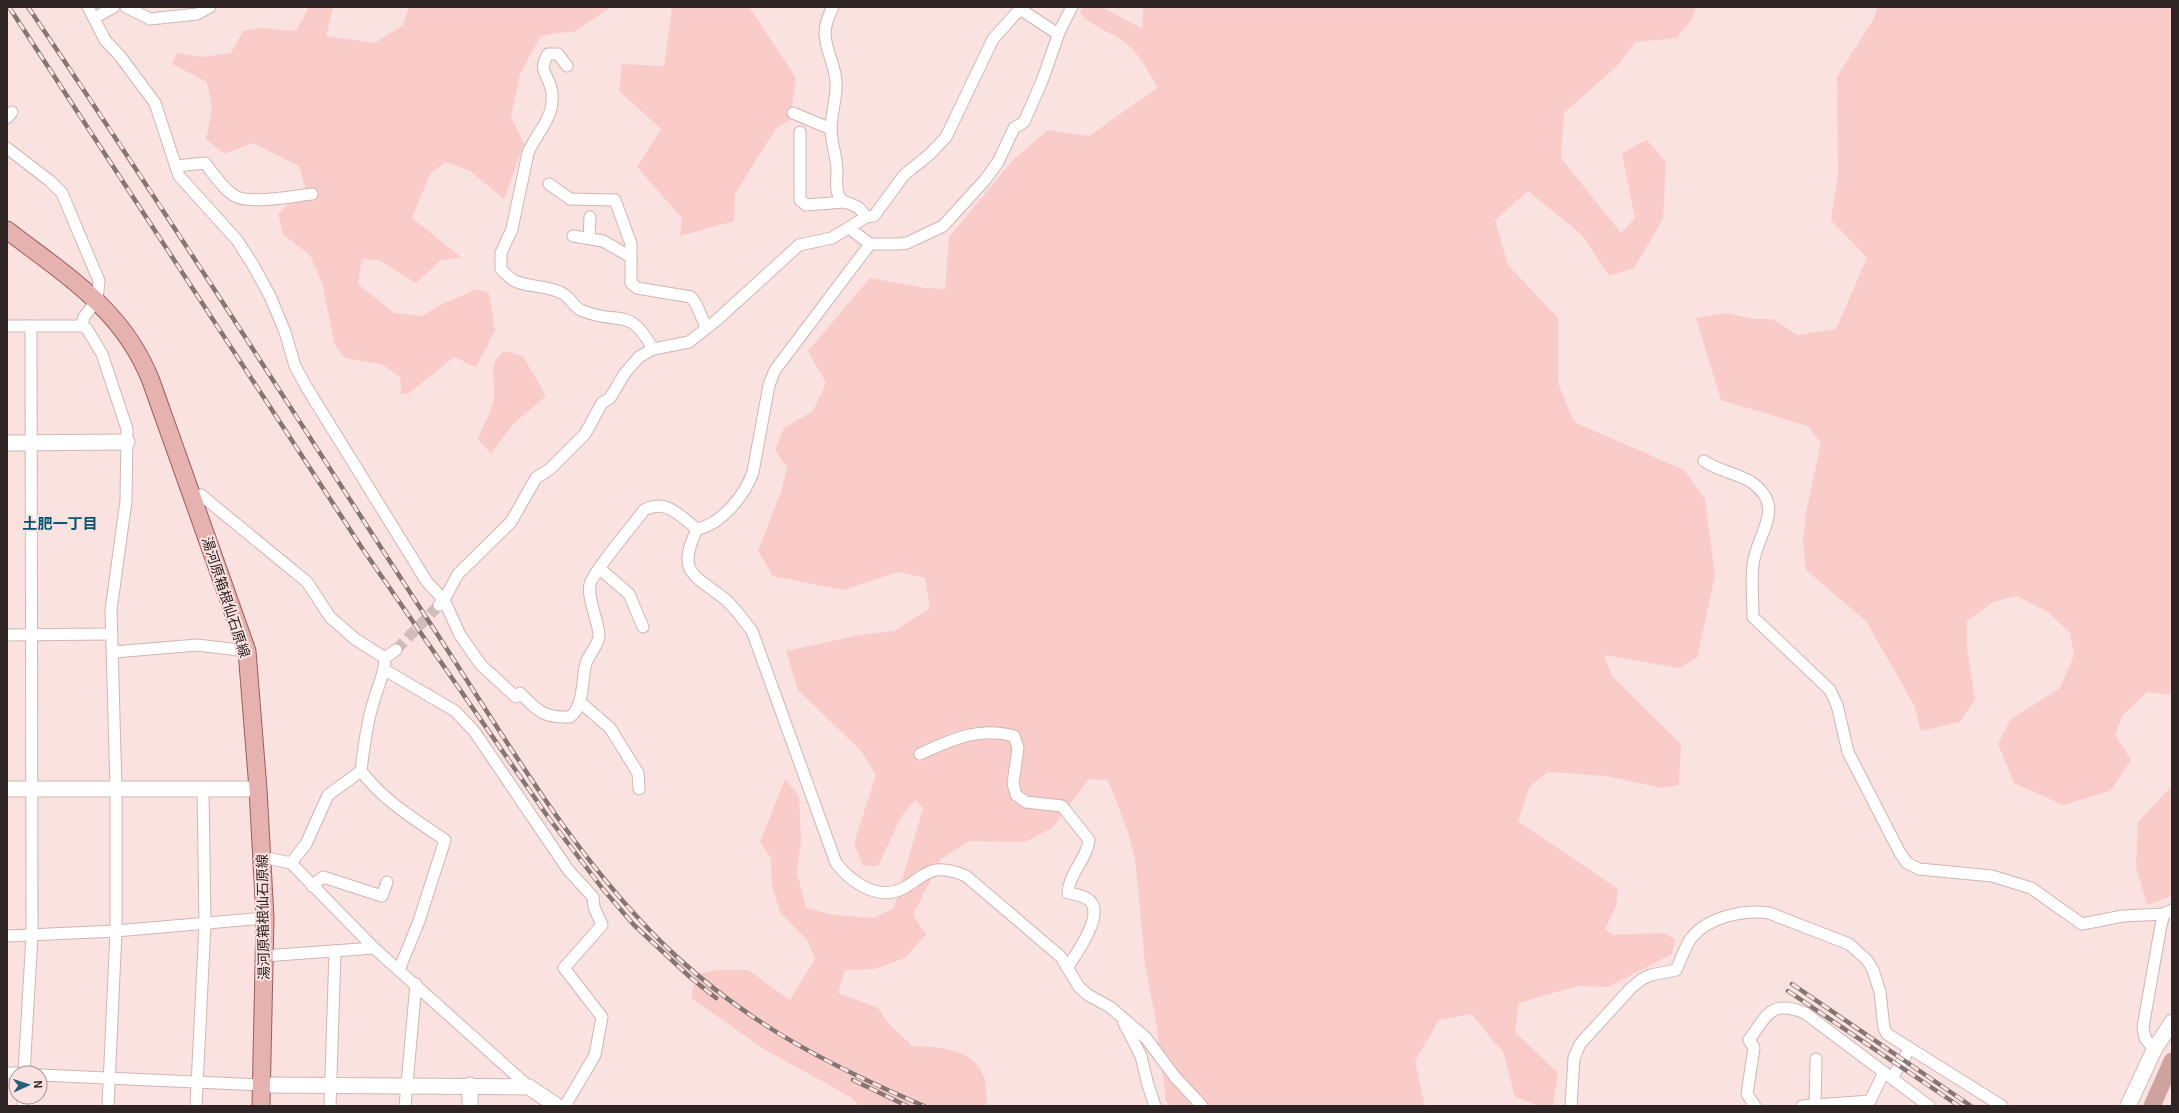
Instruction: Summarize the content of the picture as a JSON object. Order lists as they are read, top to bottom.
{
  "streets": {
    "main road": ["湯河原箱根仙石原線"]
  },
  "districts": ["土肥一丁目"],
  "north": "right"
}
